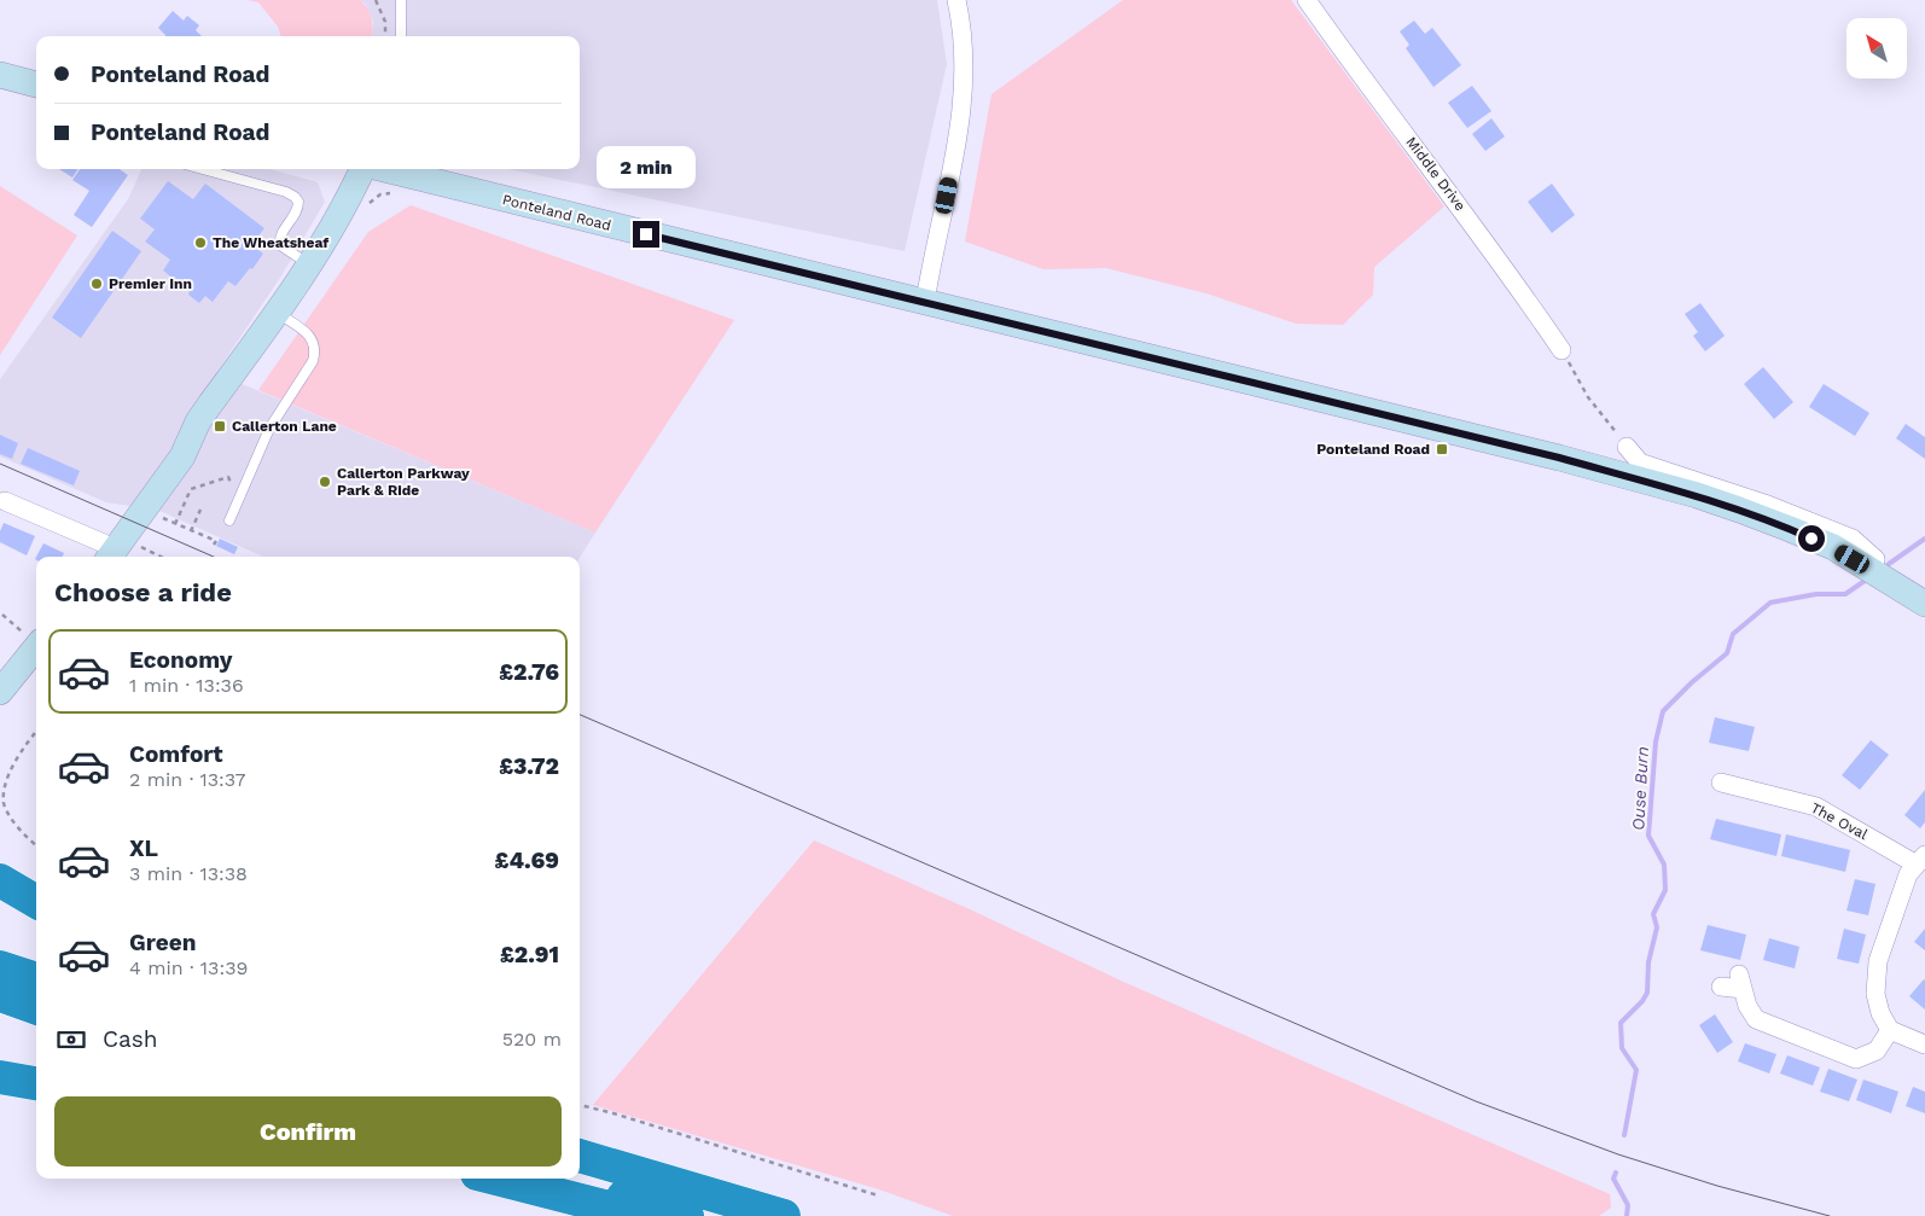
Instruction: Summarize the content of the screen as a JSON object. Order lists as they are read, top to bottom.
{
  "streets": {
    "main road": ["Ponteland Road"],
    "street": ["Middle Drive", "The Oval"]
  },
  "water": ["Ouse Burn"],
  "places": {
    "other": ["The Wheatsheaf", "Premier Inn", "Callerton Parkway Park & Ride"],
    "transit": ["Callerton Lane", "Ponteland Road"]
  },
  "north": "top left",
  "page": {
    "banner": ["Ponteland Road", "Ponteland Road"],
    "bubble": "2 min",
    "heading": "Choose a ride",
    "list": [
      {
        "name": "Economy",
        "note": "1 min · 13:36",
        "value": "£2.76"
      },
      {
        "name": "Comfort",
        "note": "2 min · 13:37",
        "value": "£3.72"
      },
      {
        "name": "XL",
        "note": "3 min · 13:38",
        "value": "£4.69"
      },
      {
        "name": "Green",
        "note": "4 min · 13:39",
        "value": "£2.91"
      }
    ],
    "pay": ["Cash", "520 m"],
    "buttons": "Confirm"
  }
}
